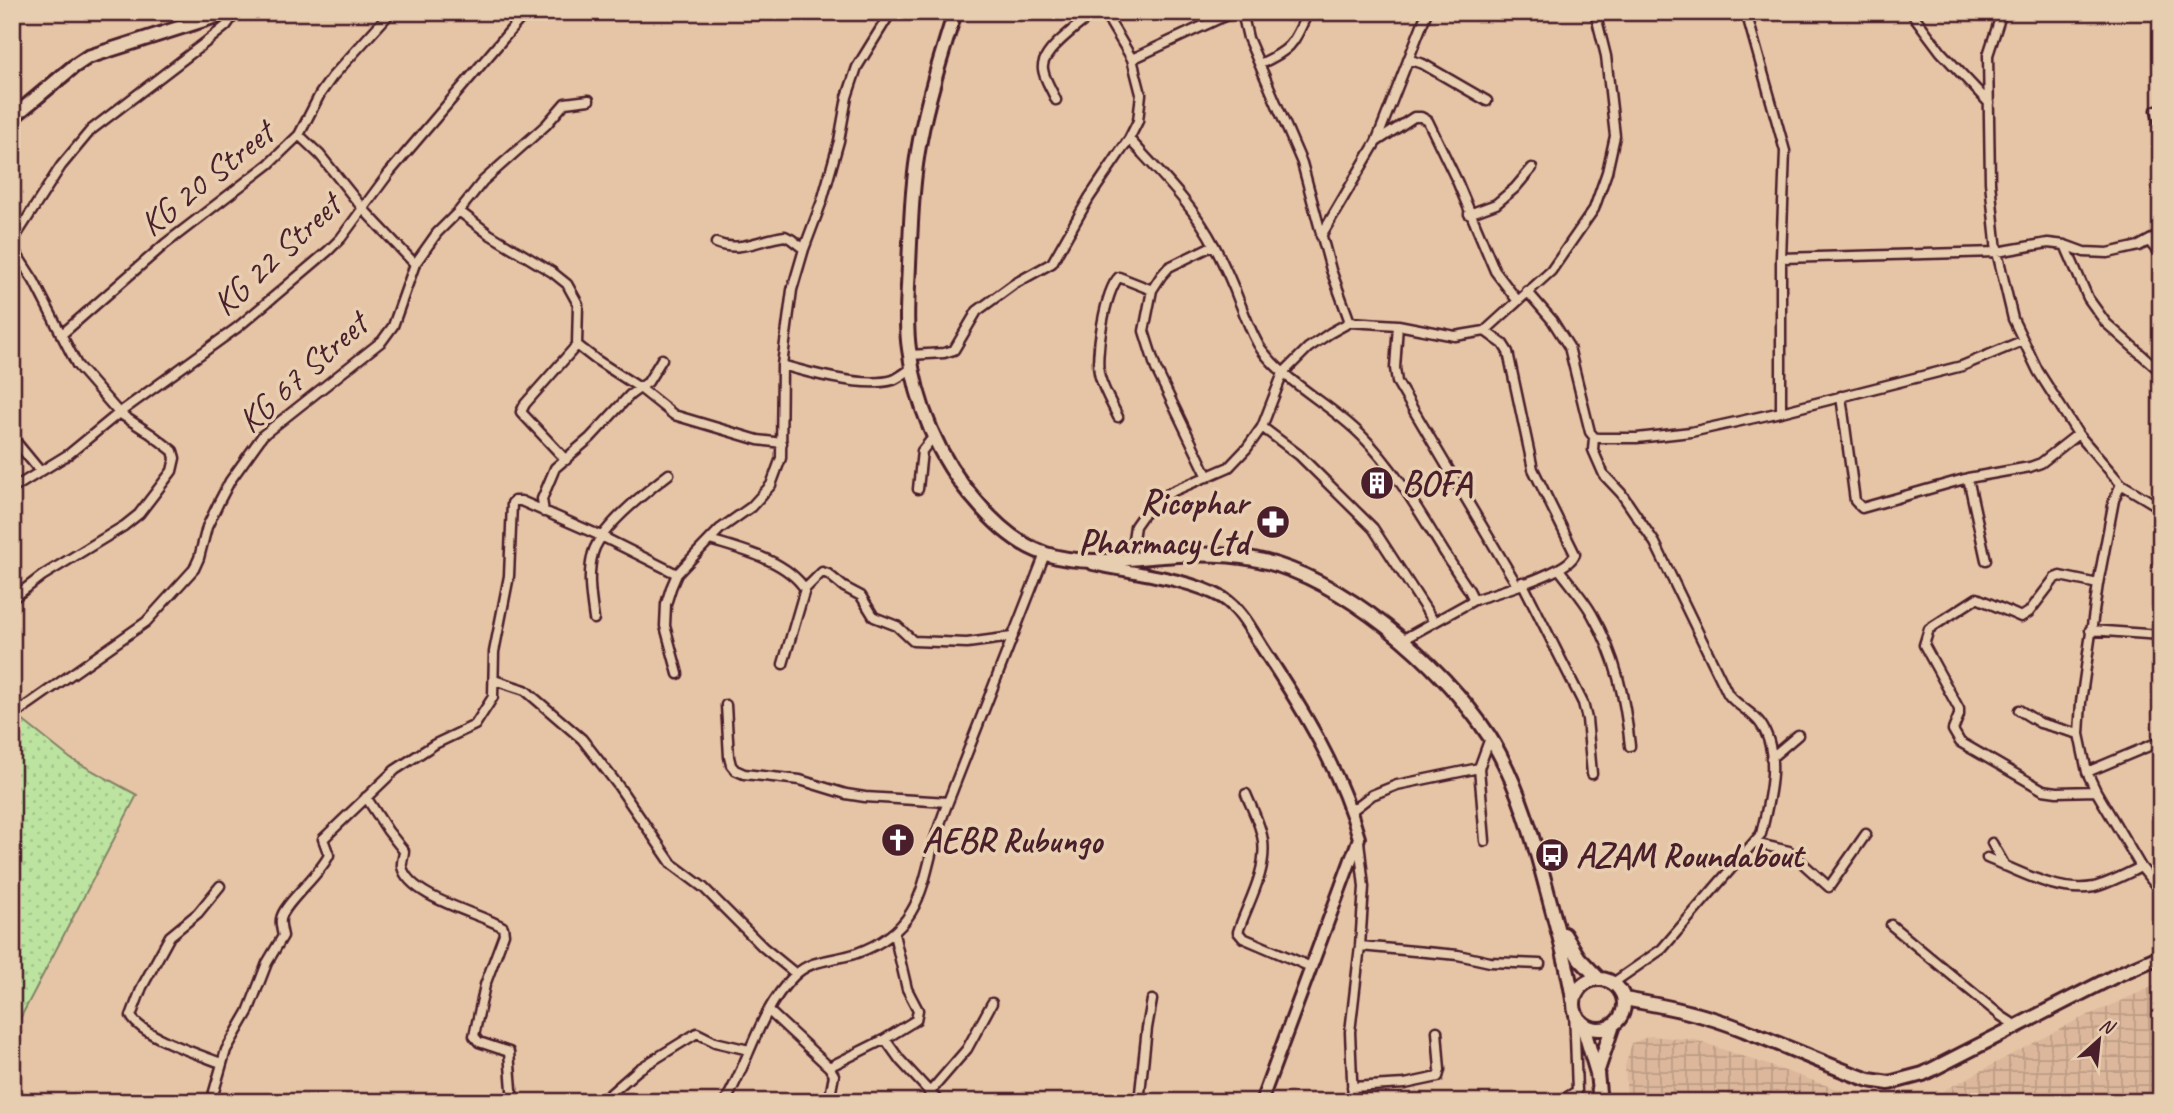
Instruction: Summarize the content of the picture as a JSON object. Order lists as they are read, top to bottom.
{
  "streets": {
    "street": ["KG 20 Street", "KG 22 Street", "KG 67 Street"]
  },
  "places": {
    "building": ["BOFA"],
    "pharmacy": ["Ricophar Pharmacy Ltd"],
    "church": ["AEBR Rubungo"],
    "bus stop": ["AZAM Roundabout"]
  },
  "north": "top right"
}
